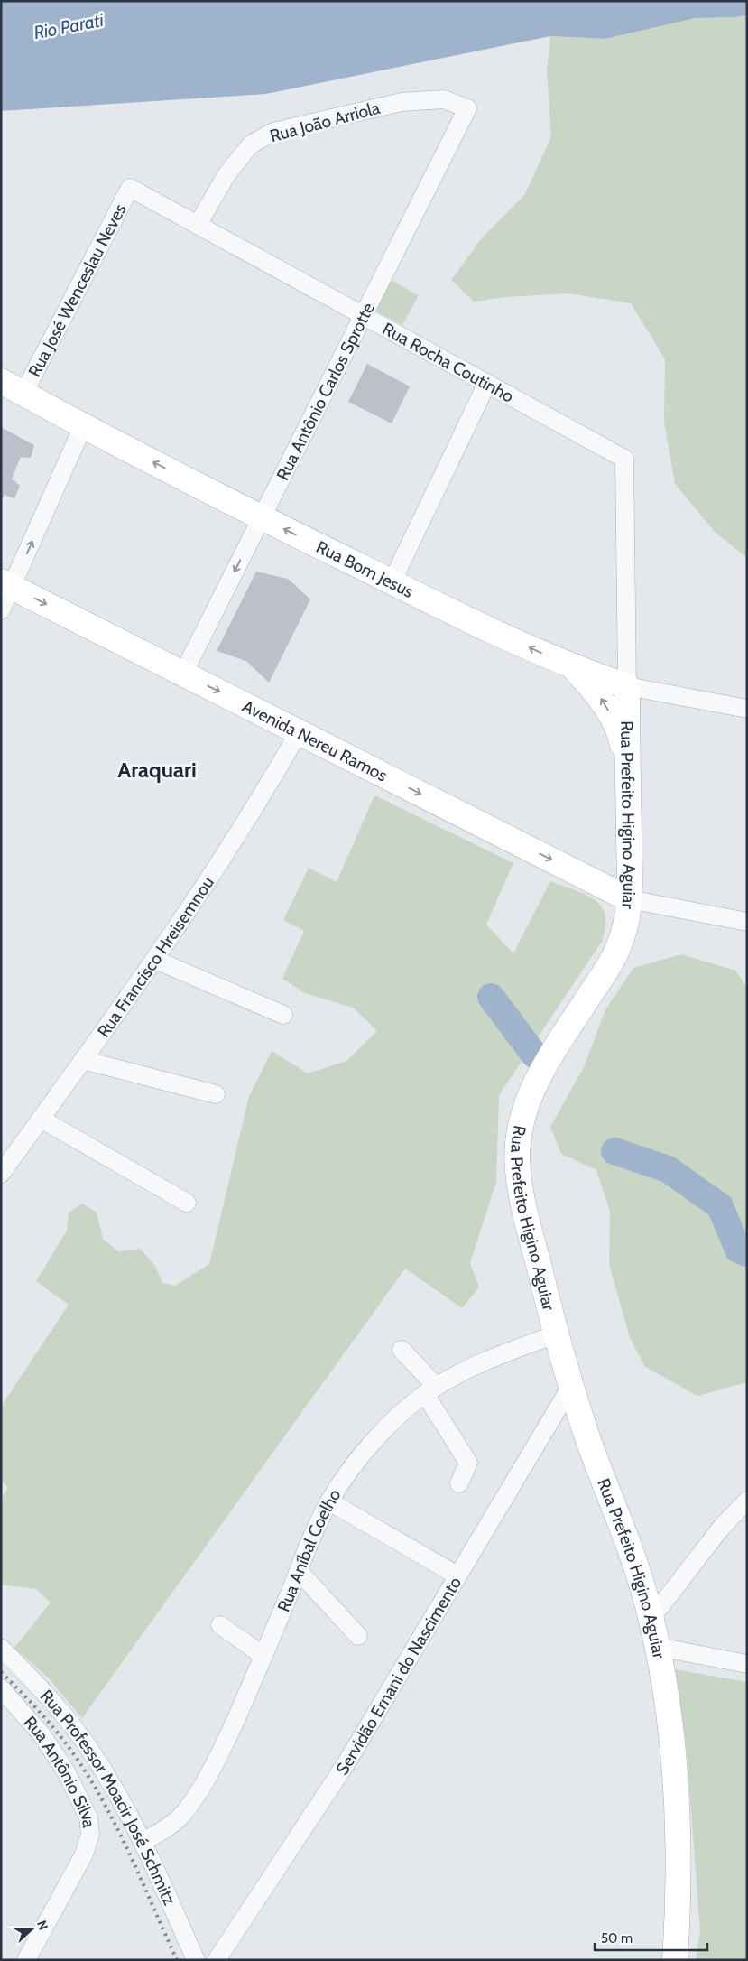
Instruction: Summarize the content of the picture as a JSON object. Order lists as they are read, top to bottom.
{
  "streets": {
    "main road": ["Rua Bom Jesus", "Avenida Nereu Ramos", "Rua Prefeito Higino Aguiar"],
    "street": [
      "Rua João Arriola",
      "Rua José Wenceslau Neves",
      "Rua Rocha Coutinho",
      "Rua Antônio Carlos Sprotte",
      "Rua Francisco Hreisemnou",
      "Rua Aníbal Coelho",
      "Servidão Ernani do Nascimento",
      "Rua Antônio Silva",
      "Rua Professor Moacir José Schmitz"
    ]
  },
  "crossings": [
    ["Rua João Arriola", "Rua Rocha Coutinho"],
    ["Rua João Arriola", "Rua Antônio Carlos Sprotte"],
    ["Rua José Wenceslau Neves", "Rua Rocha Coutinho"],
    ["Rua José Wenceslau Neves", "Rua Bom Jesus"],
    ["Rua Rocha Coutinho", "Rua Antônio Carlos Sprotte"],
    ["Rua Rocha Coutinho", "Rua Prefeito Higino Aguiar"],
    ["Rua Antônio Carlos Sprotte", "Rua Bom Jesus"],
    ["Rua Antônio Carlos Sprotte", "Avenida Nereu Ramos"],
    ["Rua Bom Jesus", "Rua Prefeito Higino Aguiar"],
    ["Avenida Nereu Ramos", "Rua Prefeito Higino Aguiar"],
    ["Avenida Nereu Ramos", "Rua Francisco Hreisemnou"],
    ["Rua Prefeito Higino Aguiar", "Rua Aníbal Coelho"],
    ["Rua Prefeito Higino Aguiar", "Servidão Ernani do Nascimento"],
    ["Rua Aníbal Coelho", "Rua Professor Moacir José Schmitz"]
  ],
  "one_way": ["Rua Bom Jesus", "Avenida Nereu Ramos"],
  "districts": ["Araquari"],
  "water": ["Rio Parati"],
  "scale_bar": "50 m",
  "north": "right"
}
